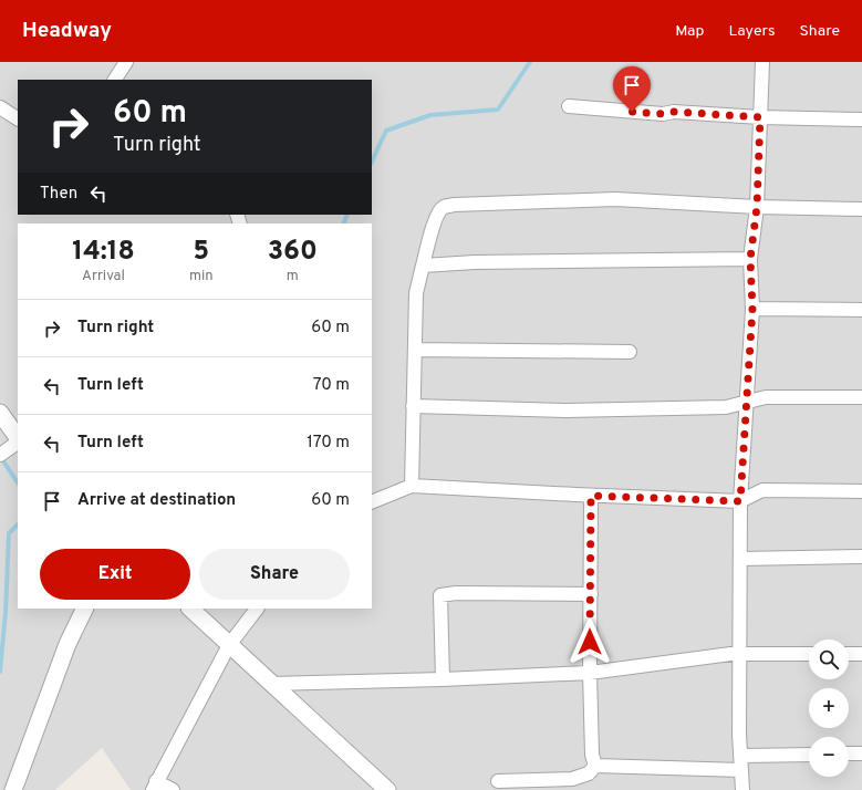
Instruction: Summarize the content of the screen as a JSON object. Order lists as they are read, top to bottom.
{
  "page": {
    "header": "Headway",
    "nav": ["Map", "Layers", "Share"],
    "turn": ["60 m", "Turn right"],
    "then": "Then",
    "eta": [
      "14:18",
      "Arrival",
      "5",
      "min",
      "360",
      "m"
    ],
    "list": [
      {
        "name": "Turn right",
        "value": "60 m"
      },
      {
        "name": "Turn left",
        "value": "70 m"
      },
      {
        "name": "Turn left",
        "value": "170 m"
      },
      {
        "name": "Arrive at destination",
        "value": "60 m"
      }
    ],
    "buttons": ["Exit", "Share"],
    "map_buttons": ["+", "−"]
  }
}
